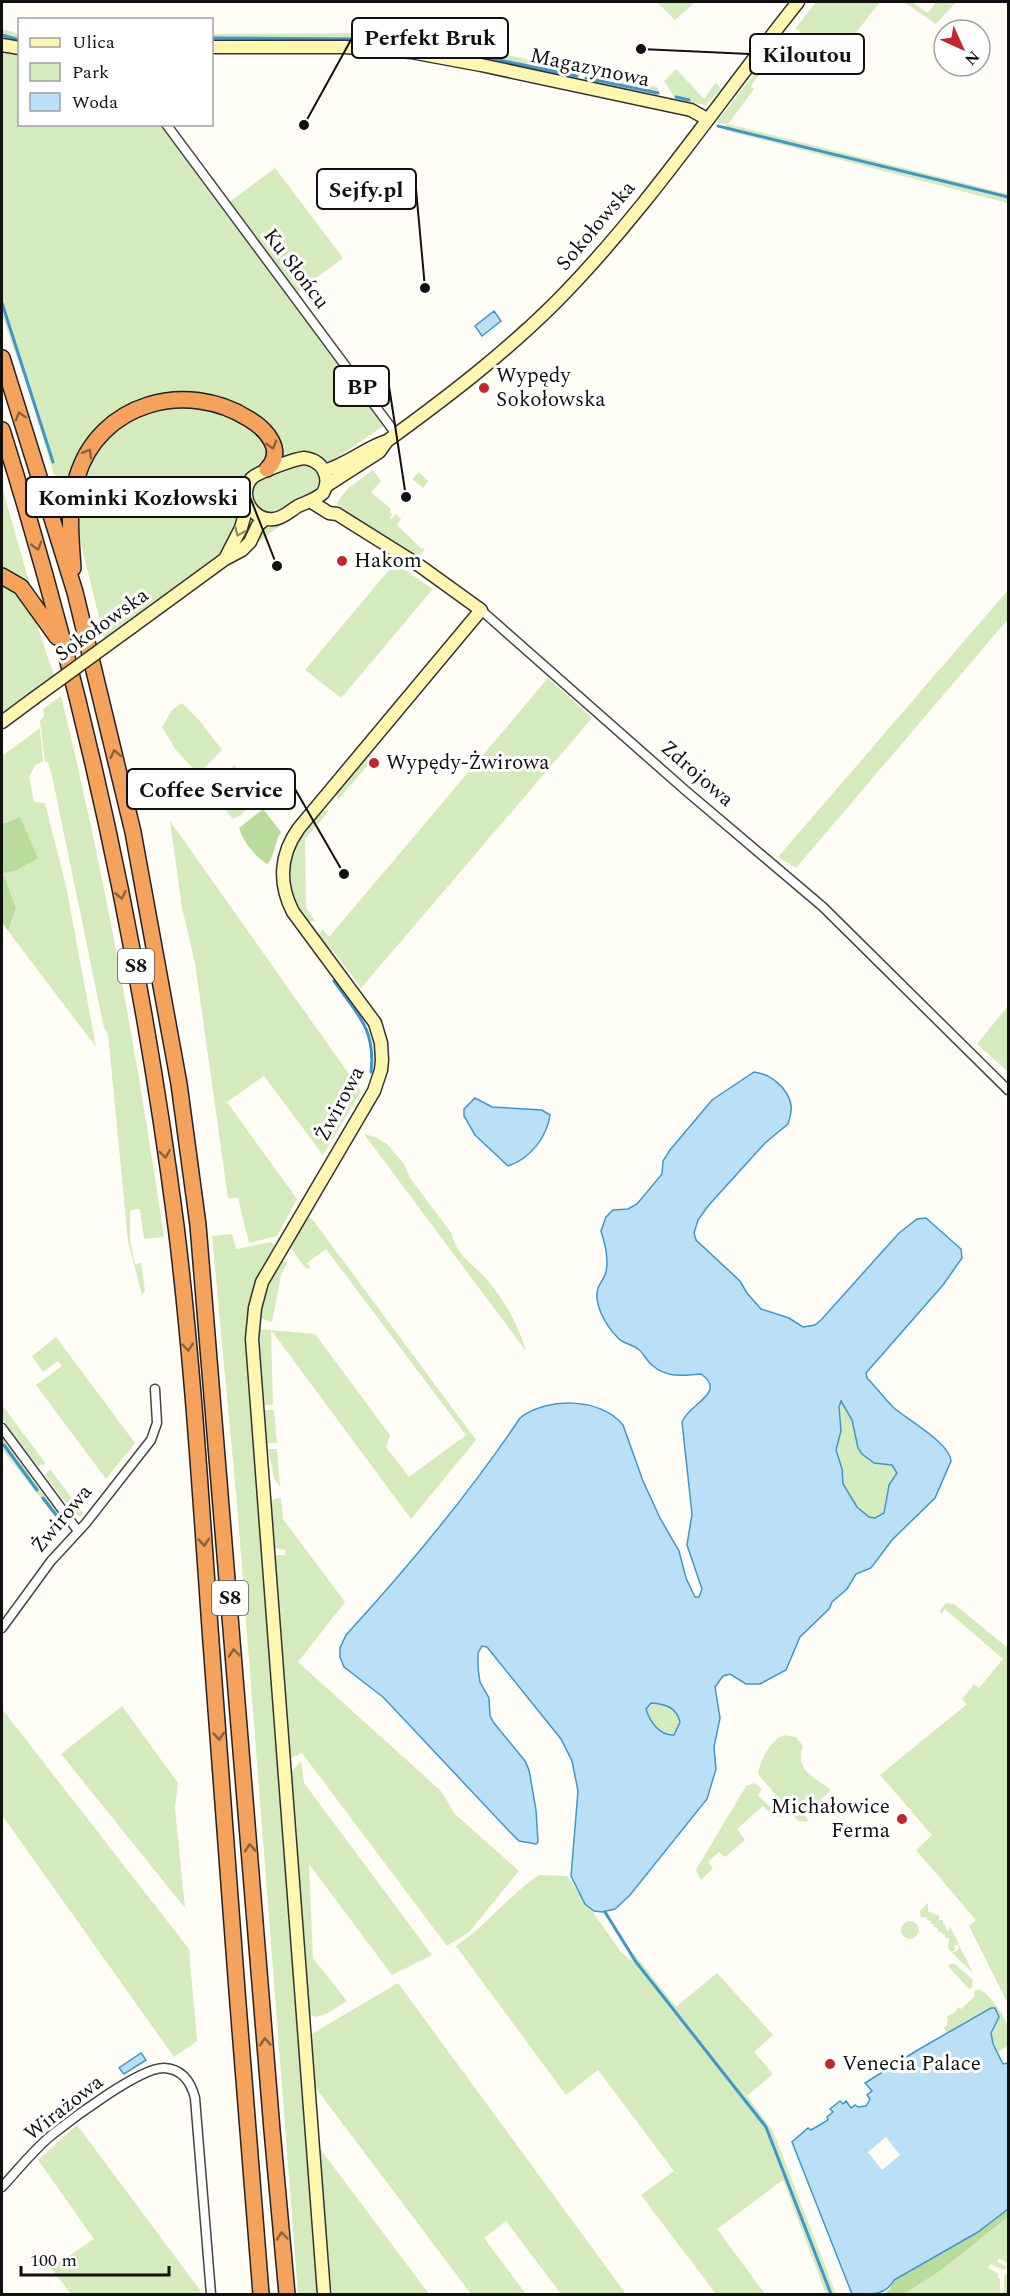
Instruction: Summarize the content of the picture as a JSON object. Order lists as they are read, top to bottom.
{
  "streets": {
    "highway": ["S8"],
    "street": [
      "Magazynowa",
      "Sokołowska",
      "Ku Słońcu",
      "Zdrojowa",
      "Żwirowa",
      "Wirażowa"
    ]
  },
  "crossings": [
    ["Magazynowa", "Sokołowska"],
    ["Sokołowska", "Ku Słońcu"],
    ["Sokołowska", "Zdrojowa"],
    ["Zdrojowa", "Żwirowa"]
  ],
  "places": [
    "Kiloutou",
    "Perfekt Bruk",
    "Sejfy.pl",
    "Wypędy Sokołowska",
    "BP",
    "Hakom",
    "Kominki Kozłowski",
    "Wypędy-Żwirowa",
    "Coffee Service",
    "Michałowice Ferma",
    "Venecia Palace"
  ],
  "legend": ["Ulica", "Park", "Woda"],
  "scale_bar": "100 m",
  "north": "bottom right"
}
